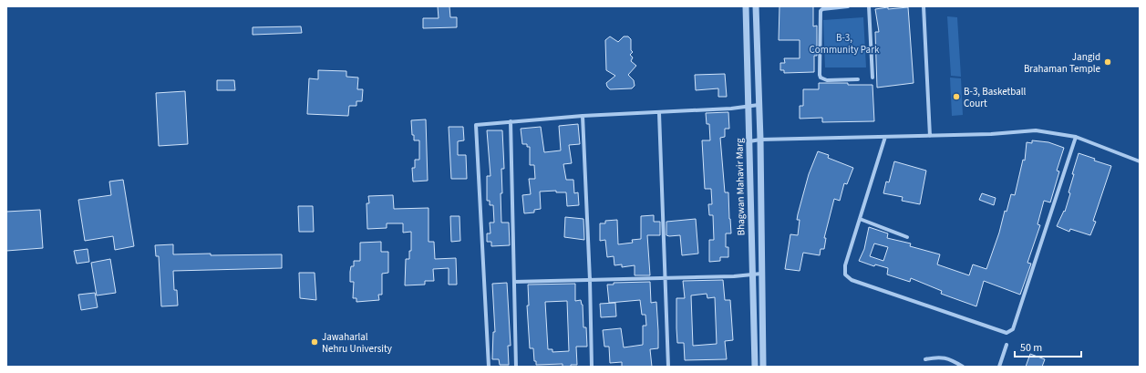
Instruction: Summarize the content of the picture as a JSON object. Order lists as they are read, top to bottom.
{
  "streets": {
    "street": ["Bhagwan Mahavir Marg"]
  },
  "parks": ["B-3, Community Park"],
  "places": ["Jangid Brahaman Temple", "B-3, Basketball Court", "Jawaharlal Nehru University"],
  "scale_bar": "50 m"
}
